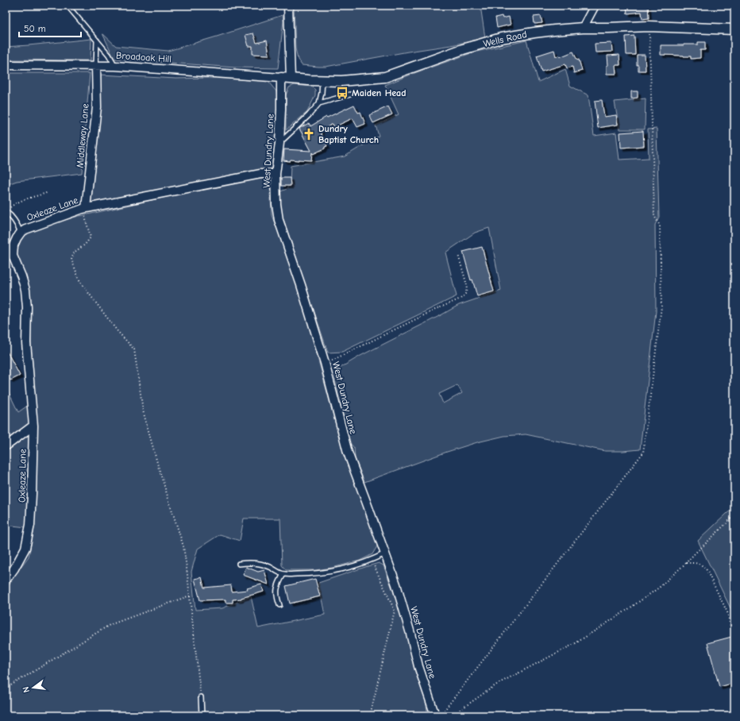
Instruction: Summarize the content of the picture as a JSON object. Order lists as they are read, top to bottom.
{
  "streets": {
    "street": [
      "Wells Road",
      "Broadoak Hill",
      "Middleway Lane",
      "West Dundry Lane",
      "Oxleaze Lane"
    ]
  },
  "crossings": [
    ["Wells Road", "Broadoak Hill"],
    ["Wells Road", "West Dundry Lane"],
    ["Broadoak Hill", "Middleway Lane"],
    ["Broadoak Hill", "West Dundry Lane"],
    ["Middleway Lane", "Oxleaze Lane"],
    ["West Dundry Lane", "Oxleaze Lane"]
  ],
  "places": {
    "bus stop": ["Maiden Head"],
    "church": ["Dundry Baptist Church"]
  },
  "scale_bar": "50 m",
  "north": "left"
}
